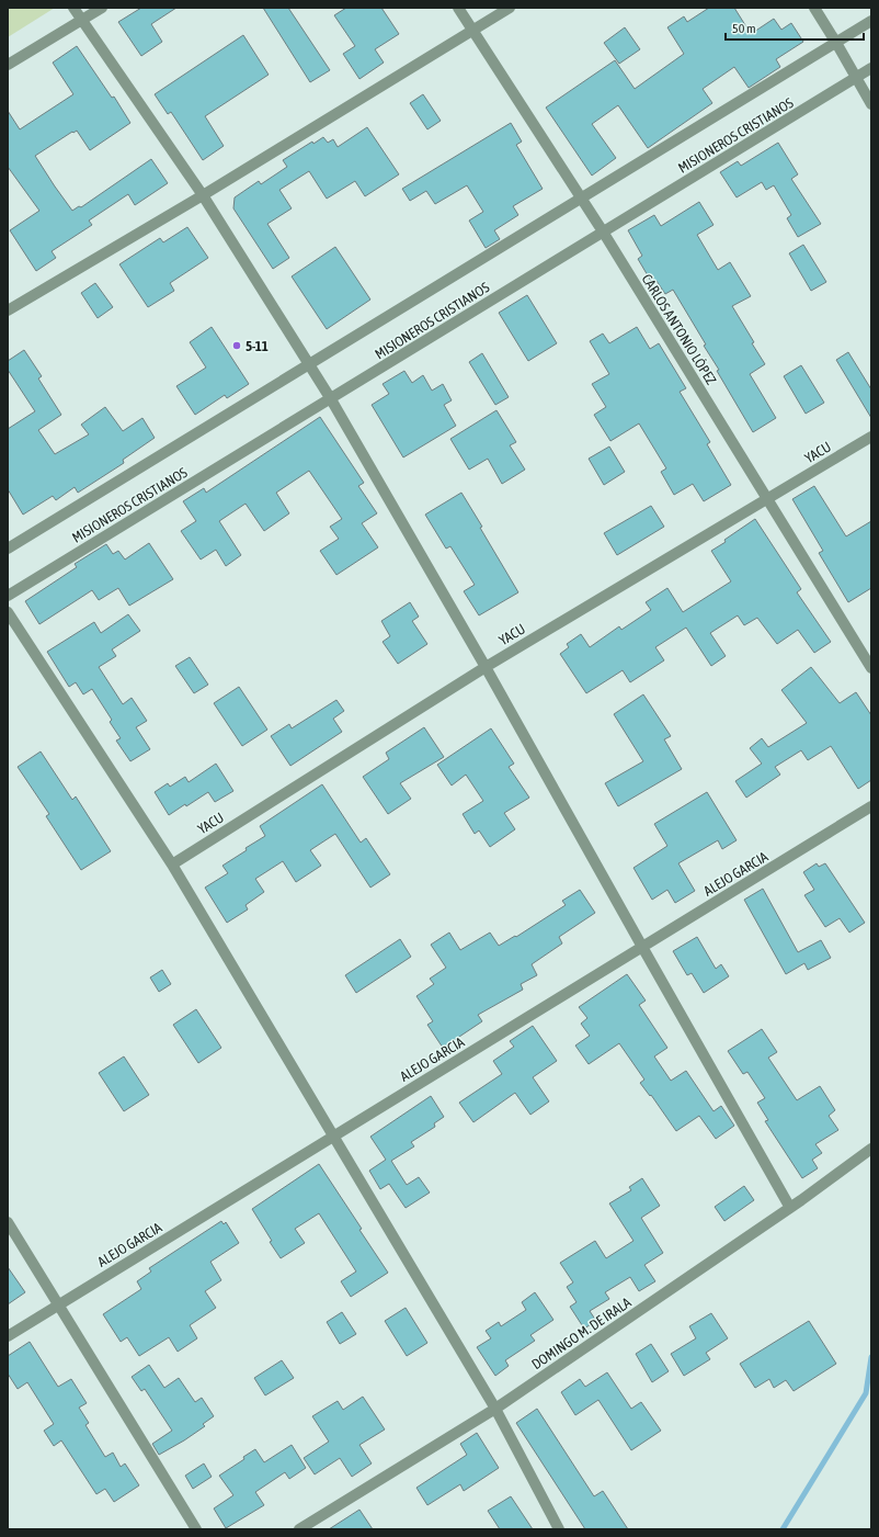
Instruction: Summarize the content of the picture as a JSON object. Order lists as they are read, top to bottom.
{
  "streets": {
    "street": [
      "MISIONEROS CRISTIANOS",
      "CARLOS ANTONIO LÓPEZ",
      "YACU",
      "ALEJO GARCIA",
      "DOMINGO M. DE IRALA"
    ]
  },
  "crossings": [
    ["MISIONEROS CRISTIANOS", "CARLOS ANTONIO LÓPEZ"],
    ["CARLOS ANTONIO LÓPEZ", "YACU"]
  ],
  "places": ["5-11"],
  "scale_bar": "50 m"
}
